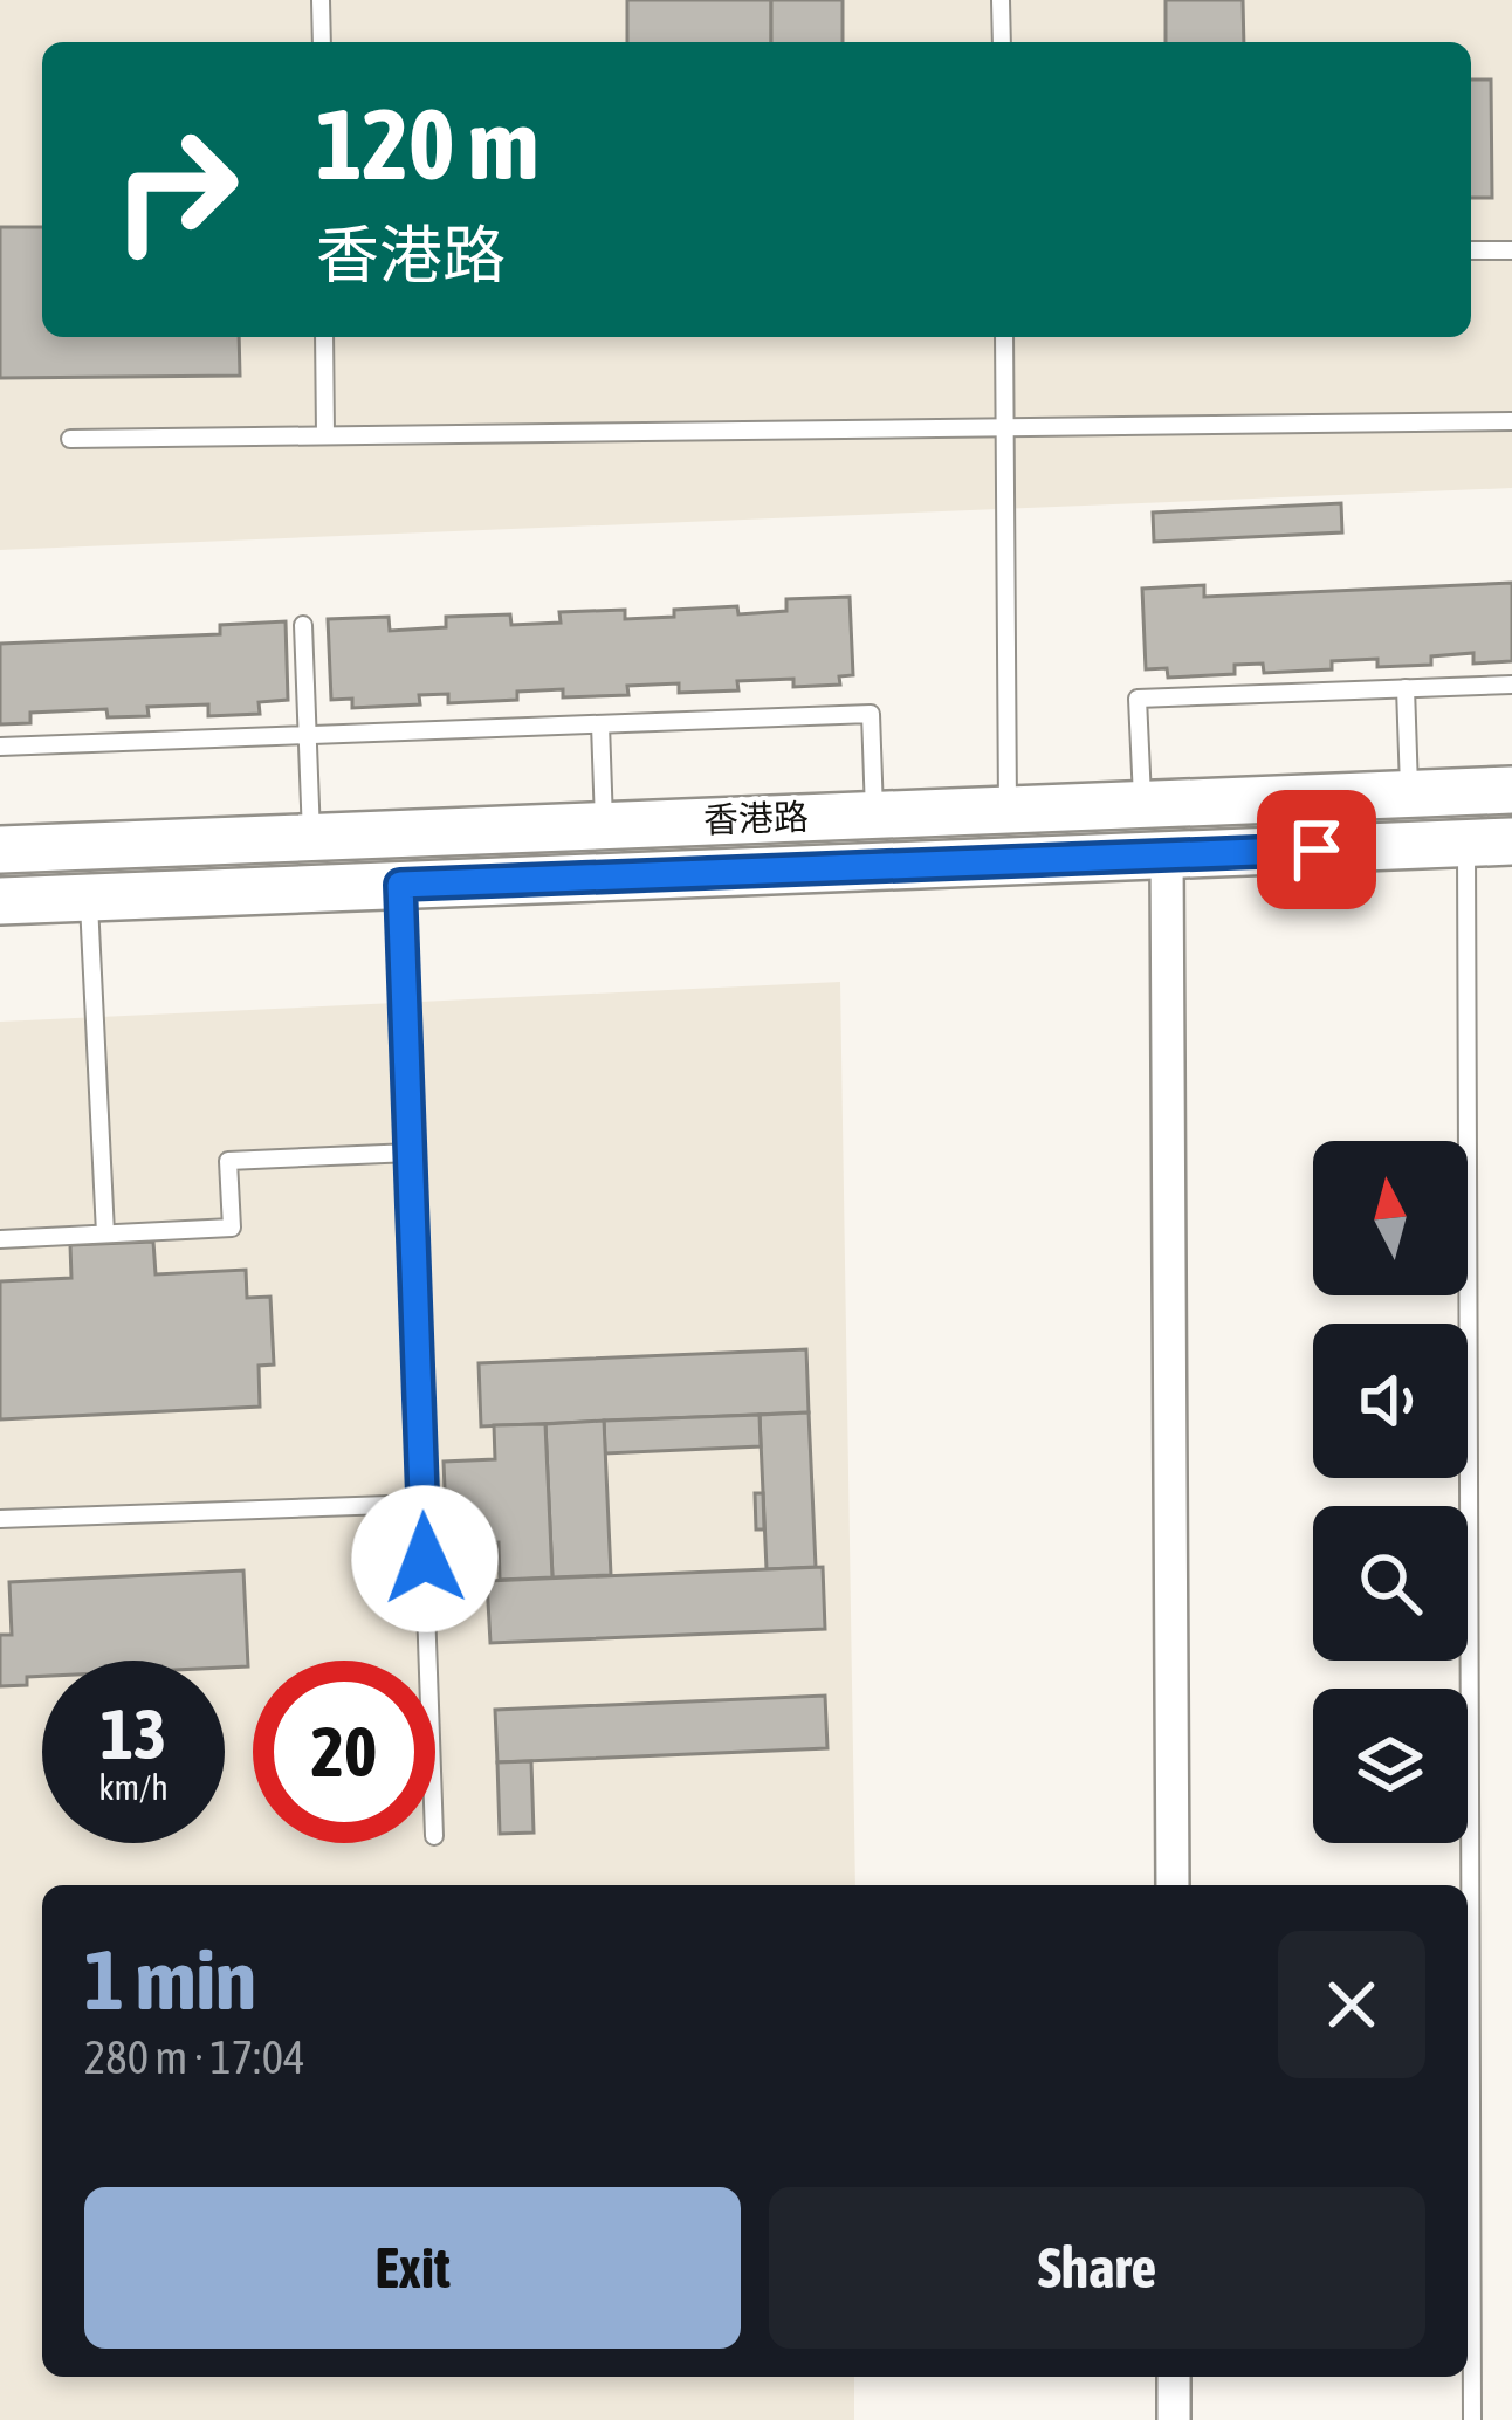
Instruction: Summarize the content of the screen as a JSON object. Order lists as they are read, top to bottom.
{
  "streets": {
    "main road": ["香港路"]
  },
  "north": "top",
  "page": {
    "turn": ["120 m", "香港路"],
    "speed": "13 km/h",
    "limit": "20",
    "heading": ["1 min", "280 m · 17:04"],
    "buttons": ["Exit", "Share"]
  }
}
